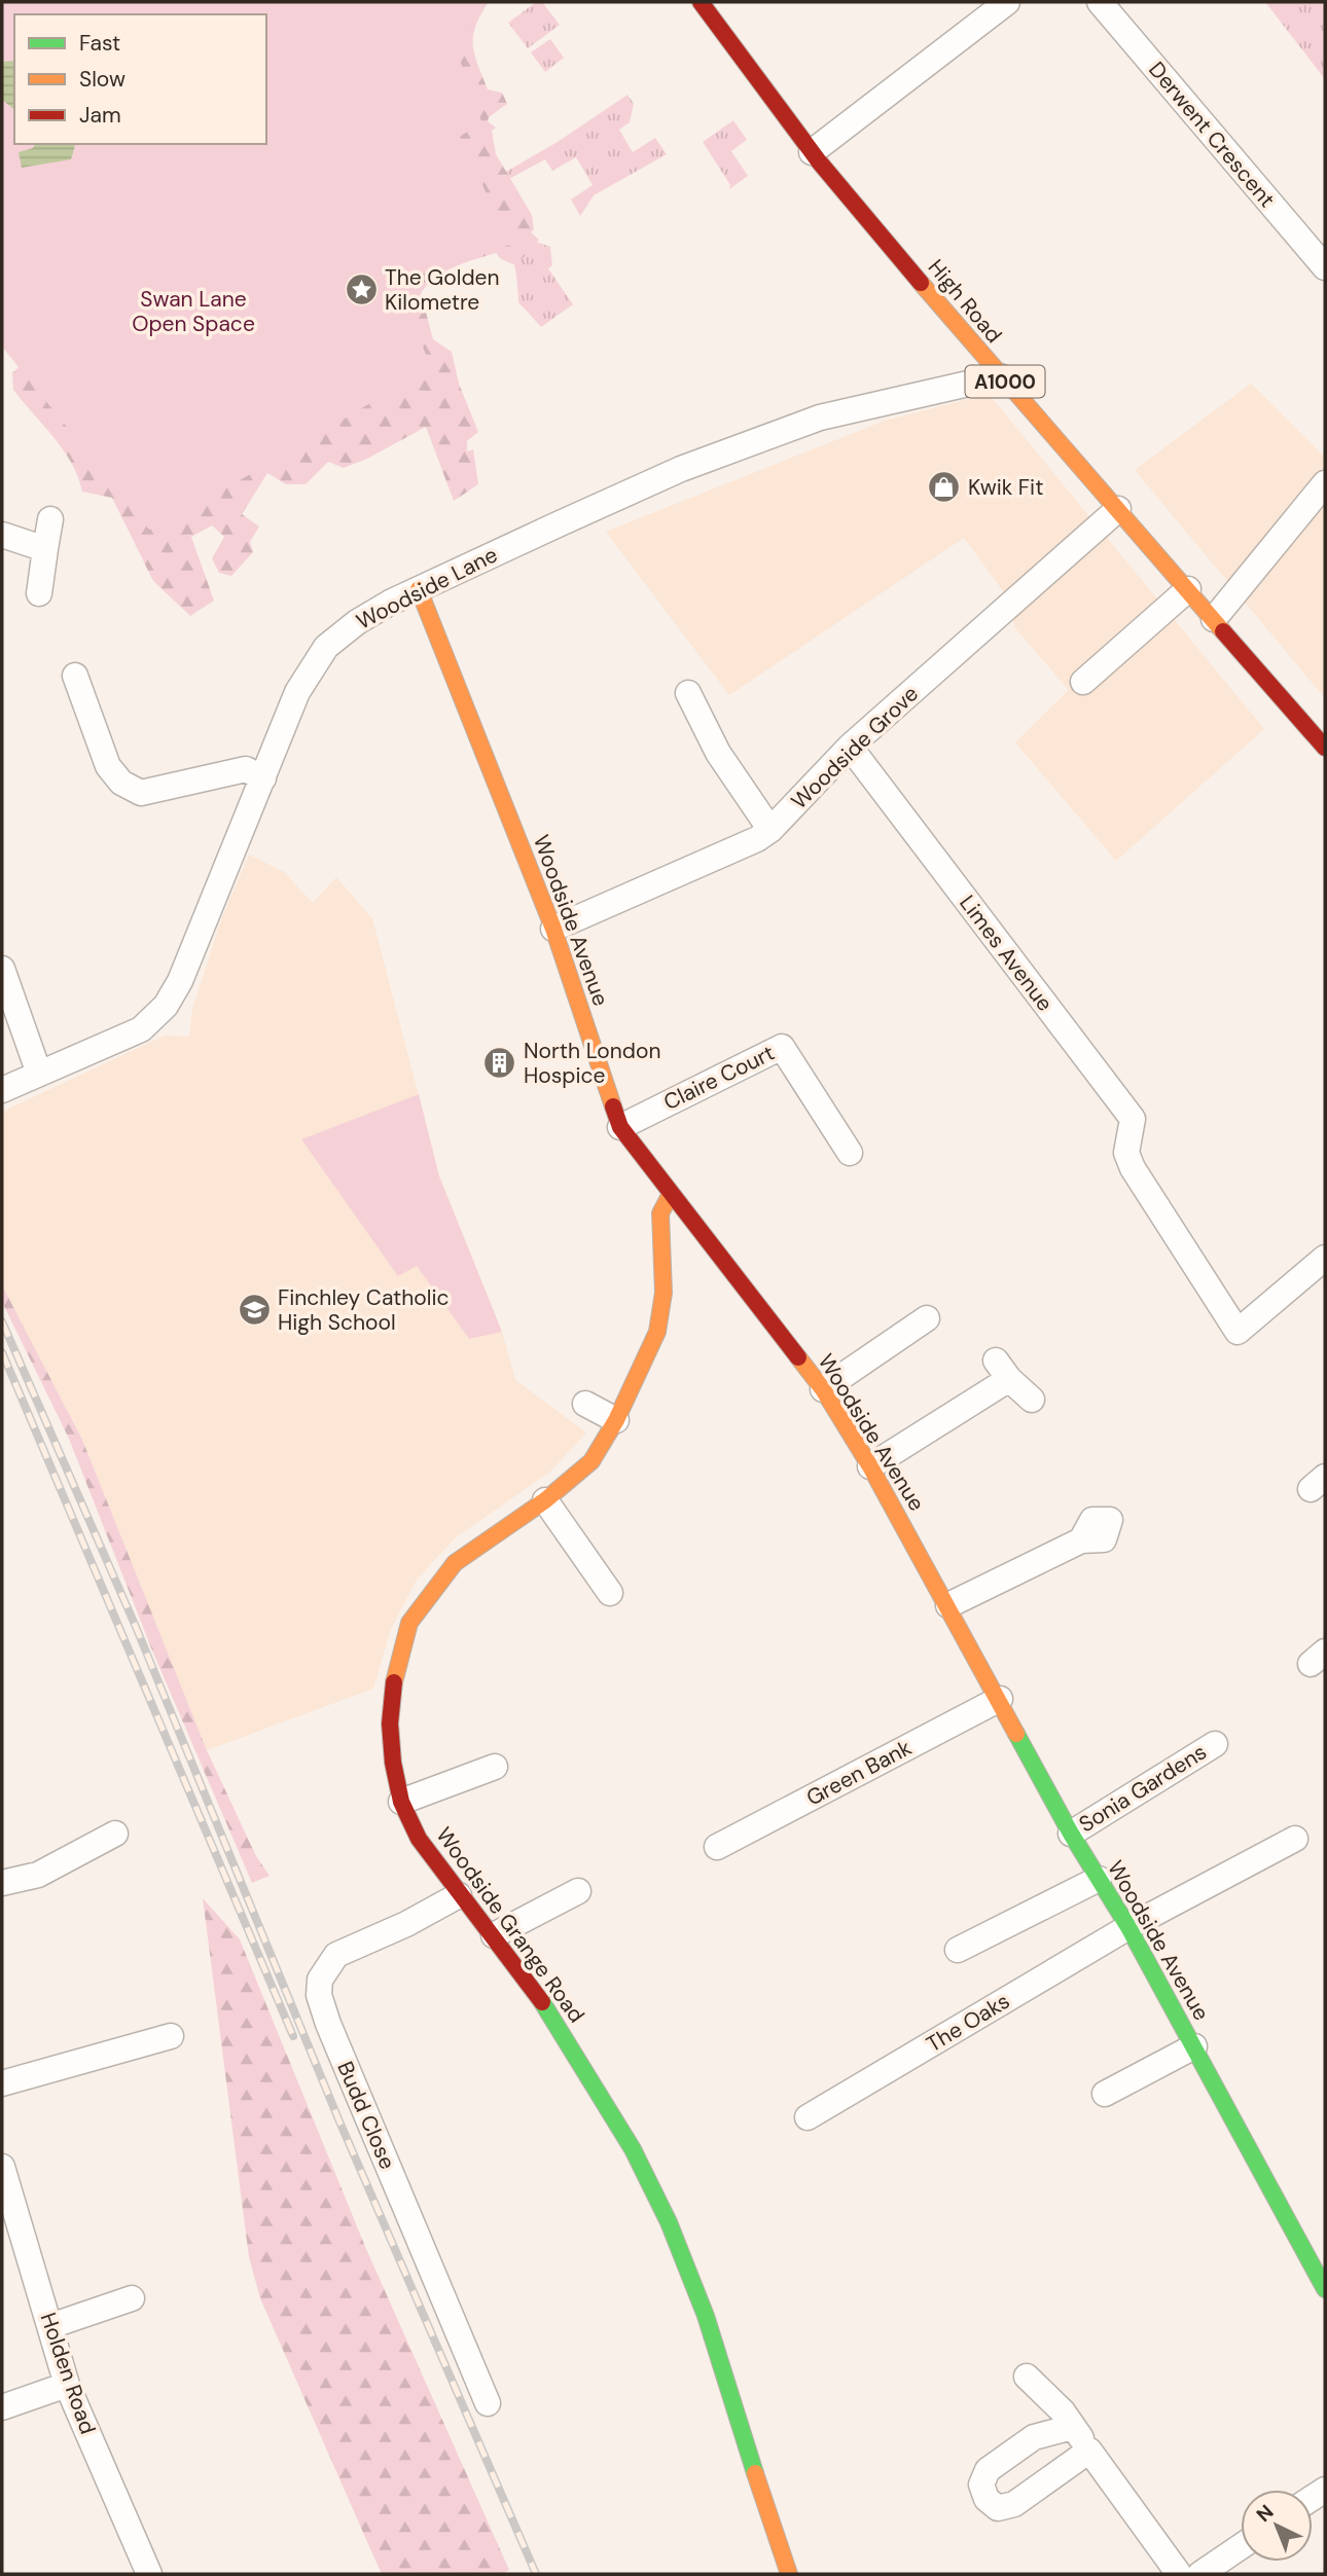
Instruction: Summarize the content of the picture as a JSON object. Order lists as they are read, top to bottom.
{
  "streets": {
    "street": [
      "Derwent Crescent",
      "High Road",
      "A1000",
      "Woodside Lane",
      "Woodside Grove",
      "Woodside Avenue",
      "Limes Avenue",
      "Claire Court",
      "Green Bank",
      "Sonia Gardens",
      "Woodside Grange Road",
      "The Oaks",
      "Budd Close",
      "Holden Road"
    ]
  },
  "crossings": [
    ["High Road", "Woodside Lane"],
    ["High Road", "Woodside Grove"],
    ["Woodside Lane", "Woodside Avenue"],
    ["Woodside Grove", "Woodside Avenue"],
    ["Woodside Grove", "Limes Avenue"],
    ["Woodside Avenue", "Claire Court"],
    ["Woodside Avenue", "Green Bank"],
    ["Woodside Avenue", "Sonia Gardens"],
    ["Woodside Avenue", "Woodside Grange Road"],
    ["Woodside Avenue", "The Oaks"],
    ["Woodside Grange Road", "Budd Close"]
  ],
  "parks": ["Swan Lane Open Space"],
  "places": {
    "place": ["The Golden Kilometre"],
    "shop": ["Kwik Fit"],
    "building": ["North London Hospice"],
    "school or university": ["Finchley Catholic High School"]
  },
  "legend": ["Fast", "Slow", "Jam"],
  "north": "top left"
}
